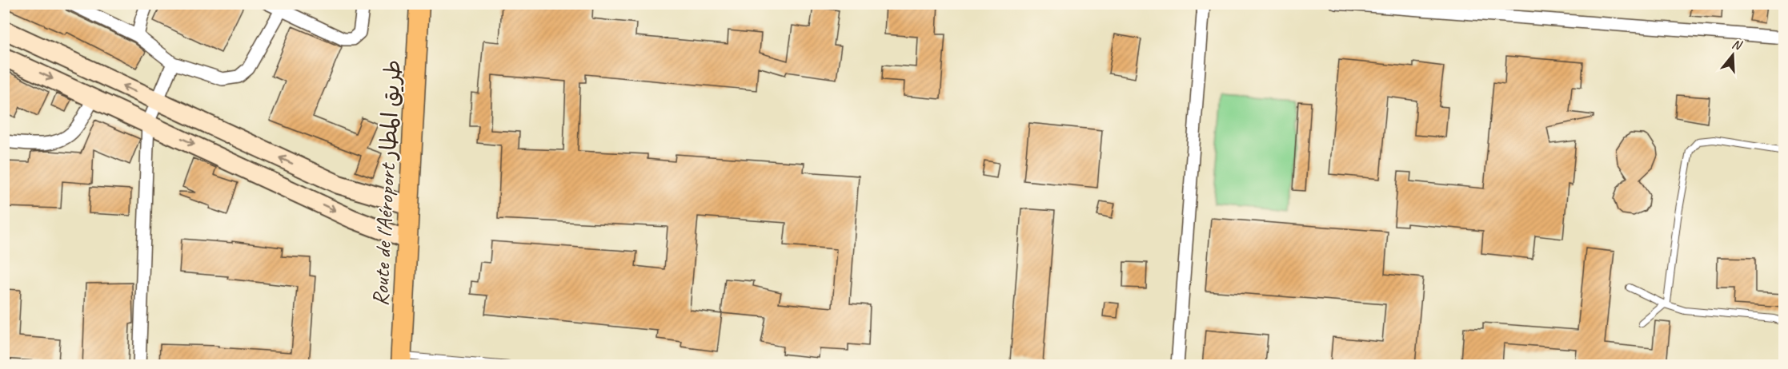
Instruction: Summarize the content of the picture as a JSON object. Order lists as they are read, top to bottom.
{
  "streets": {
    "main road": ["Route de l'Aéroport طريق المطار"]
  },
  "north": "top"
}
